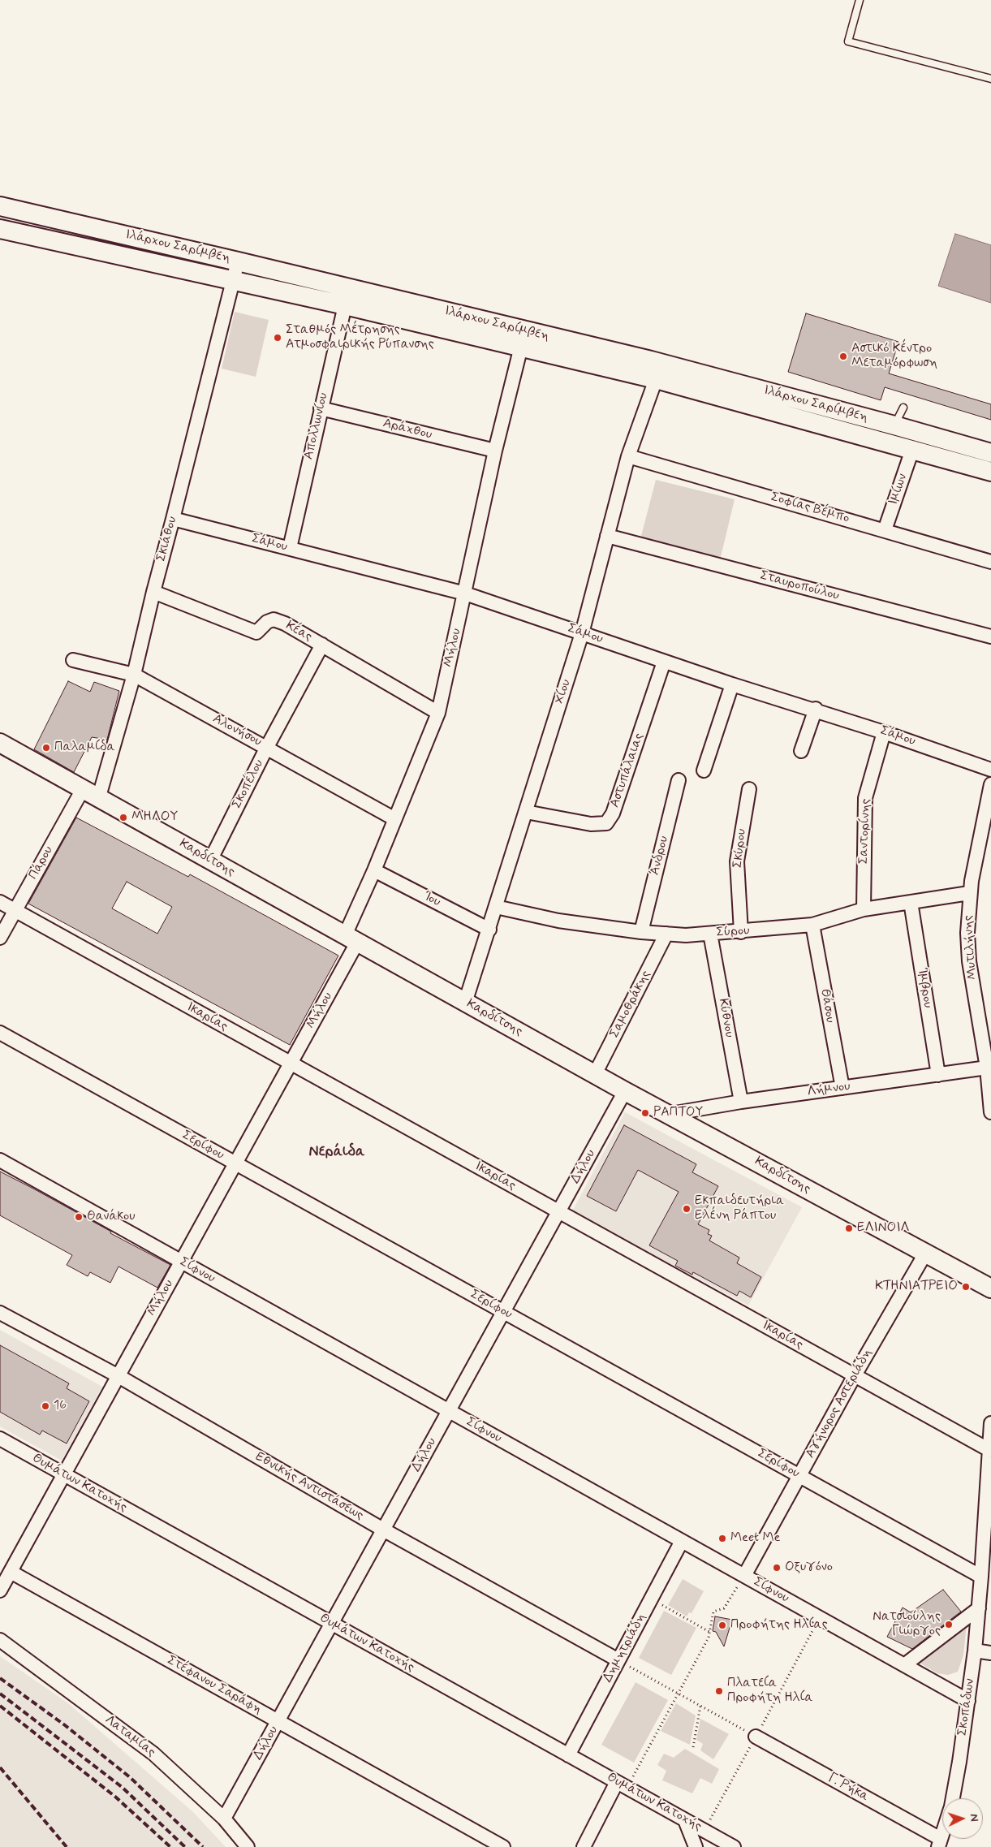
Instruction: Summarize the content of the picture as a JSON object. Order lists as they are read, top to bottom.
{
  "streets": {
    "main road": ["Ιλάρχου Σαρίμβεη", "Καρδίτσης"],
    "street": [
      "Απολλωνίου",
      "Αράχθου",
      "Ιμίων",
      "Σοφίας Βέμπο",
      "Σκιάθου",
      "Σάμου",
      "Σταυροπούλου",
      "Κέας",
      "Μήλου",
      "Χίου",
      "Αλονήσου",
      "Αστυπάλαιας",
      "Σκοπέλου",
      "Σαντορίνης",
      "Σκύρου",
      "Άνδρου",
      "Πάρου",
      "Ίου",
      "Σύρου",
      "Μυτιλήνης",
      "Ίμβρου",
      "Σαμοθράκης",
      "Θάσου",
      "Ικαρίας",
      "Κύθνου",
      "Λήμνου",
      "Σερίφου",
      "Δήλου",
      "Σίφνου",
      "Αγήνορος Αστεριάδη",
      "Θυμάτων Κατοχής",
      "Εθνικής Αντιστάσεως",
      "Δημητριάδη",
      "Στέφανου Σαράφη",
      "Σκοπάδων",
      "Λαταμίας",
      "Γ. Ρήκα"
    ]
  },
  "crossings": [
    ["Ιλάρχου Σαρίμβεη", "Απολλωνίου"],
    ["Ιλάρχου Σαρίμβεη", "Ιμίων"],
    ["Ιλάρχου Σαρίμβεη", "Σκιάθου"],
    ["Ιλάρχου Σαρίμβεη", "Μήλου"],
    ["Ιλάρχου Σαρίμβεη", "Χίου"],
    ["Απολλωνίου", "Αράχθου"],
    ["Απολλωνίου", "Σάμου"],
    ["Αράχθου", "Μήλου"],
    ["Ιμίων", "Σοφίας Βέμπο"],
    ["Σοφίας Βέμπο", "Χίου"],
    ["Σκιάθου", "Σάμου"],
    ["Σκιάθου", "Κέας"],
    ["Σκιάθου", "Αλονήσου"],
    ["Σκιάθου", "Καρδίτσης"],
    ["Σάμου", "Μήλου"],
    ["Σάμου", "Χίου"],
    ["Σάμου", "Αστυπάλαιας"],
    ["Σάμου", "Σαντορίνης"],
    ["Σταυροπούλου", "Χίου"],
    ["Κέας", "Μήλου"],
    ["Κέας", "Σκοπέλου"],
    ["Μήλου", "Αλονήσου"],
    ["Μήλου", "Καρδίτσης"],
    ["Μήλου", "Ίου"],
    ["Μήλου", "Ικαρίας"],
    ["Μήλου", "Σερίφου"],
    ["Μήλου", "Σίφνου"],
    ["Μήλου", "Θυμάτων Κατοχής"],
    ["Μήλου", "Εθνικής Αντιστάσεως"],
    ["Μήλου", "Στέφανου Σαράφη"],
    ["Χίου", "Αστυπάλαιας"],
    ["Χίου", "Καρδίτσης"],
    ["Χίου", "Ίου"],
    ["Χίου", "Σύρου"],
    ["Αλονήσου", "Σκοπέλου"],
    ["Σκοπέλου", "Καρδίτσης"],
    ["Σαντορίνης", "Σύρου"],
    ["Σκύρου", "Σύρου"],
    ["Άνδρου", "Σύρου"],
    ["Καρδίτσης", "Πάρου"],
    ["Καρδίτσης", "Σαμοθράκης"],
    ["Καρδίτσης", "Λήμνου"],
    ["Καρδίτσης", "Δήλου"],
    ["Καρδίτσης", "Αγήνορος Αστεριάδη"],
    ["Πάρου", "Ικαρίας"],
    ["Σύρου", "Μυτιλήνης"],
    ["Σύρου", "Ίμβρου"],
    ["Σύρου", "Σαμοθράκης"],
    ["Σύρου", "Θάσου"],
    ["Σύρου", "Κύθνου"],
    ["Μυτιλήνης", "Λήμνου"],
    ["Ίμβρου", "Λήμνου"],
    ["Θάσου", "Λήμνου"],
    ["Ικαρίας", "Δήλου"],
    ["Ικαρίας", "Αγήνορος Αστεριάδη"],
    ["Ικαρίας", "Σκοπάδων"],
    ["Κύθνου", "Λήμνου"],
    ["Σερίφου", "Δήλου"],
    ["Σερίφου", "Αγήνορος Αστεριάδη"],
    ["Σερίφου", "Σκοπάδων"],
    ["Δήλου", "Σίφνου"],
    ["Δήλου", "Θυμάτων Κατοχής"],
    ["Δήλου", "Εθνικής Αντιστάσεως"],
    ["Δήλου", "Στέφανου Σαράφη"],
    ["Δήλου", "Λαταμίας"],
    ["Σίφνου", "Αγήνορος Αστεριάδη"],
    ["Σίφνου", "Δημητριάδη"],
    ["Σίφνου", "Σκοπάδων"],
    ["Θυμάτων Κατοχής", "Δημητριάδη"],
    ["Εθνικής Αντιστάσεως", "Δημητριάδη"],
    ["Σκοπάδων", "Γ. Ρήκα"]
  ],
  "districts": ["Νεράιδα"],
  "places": [
    "Σταθμός Μέτρησης Ατμοσφαιρικής Ρύπανσης",
    "Αστικό Κέντρο Μεταμόρφωση",
    "Παλαμίδα",
    "ΜΗΛΟΥ",
    "ΡΑΠΤΟΥ",
    "Εκπαιδευτήρια Ελένη Ράπτου",
    "Θανάκου",
    "ΕΛΙΝΟΙΛ",
    "ΚΤΗΝΙΑΤΡΕΙΟ",
    "16",
    "Meet Me",
    "Οξυγόνο",
    "Νατσιούλης Γιώργος",
    "Προφήτης Ηλίας",
    "Πλατεία Προφήτη Ηλία"
  ],
  "north": "right"
}
